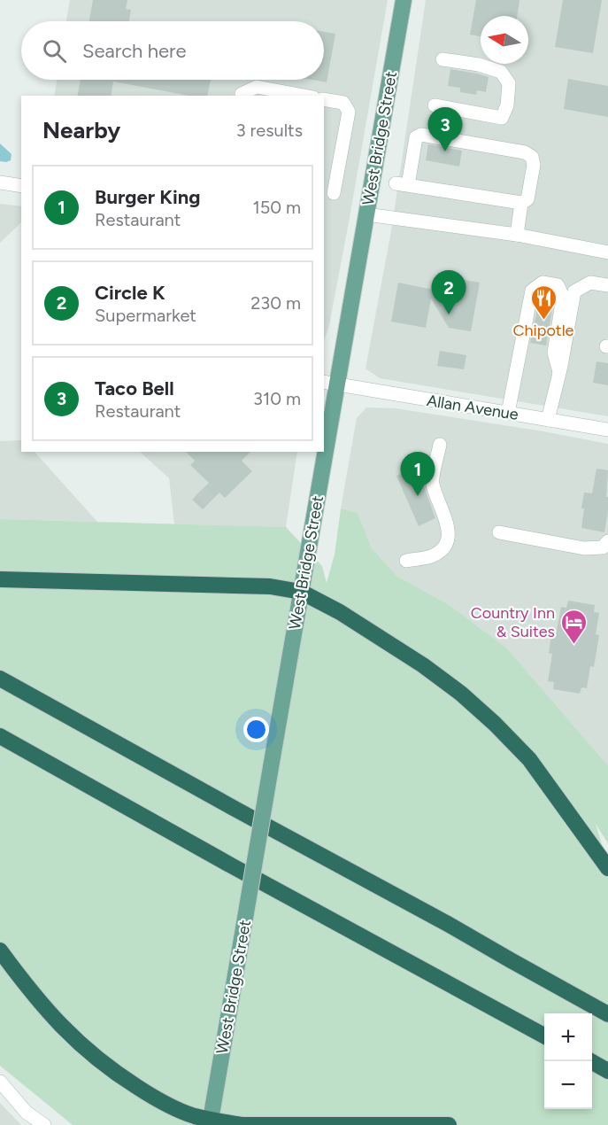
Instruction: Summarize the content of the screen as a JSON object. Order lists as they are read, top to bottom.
{
  "streets": {
    "main road": ["West Bridge Street"],
    "street": ["Allan Avenue"]
  },
  "crossings": [
    ["West Bridge Street", "Allan Avenue"]
  ],
  "places": {
    "restaurant": ["Chipotle"],
    "hotel": ["Country Inn & Suites"]
  },
  "north": "left",
  "page": {
    "search": "Search here",
    "heading": ["Nearby", "3 results"],
    "pins": ["3", "2", "1"],
    "list": [
      {
        "mark": "1",
        "name": "Burger King",
        "note": "Restaurant",
        "value": "150 m"
      },
      {
        "mark": "2",
        "name": "Circle K",
        "note": "Supermarket",
        "value": "230 m"
      },
      {
        "mark": "3",
        "name": "Taco Bell",
        "note": "Restaurant",
        "value": "310 m"
      }
    ],
    "map_buttons": ["+", "−"]
  }
}
